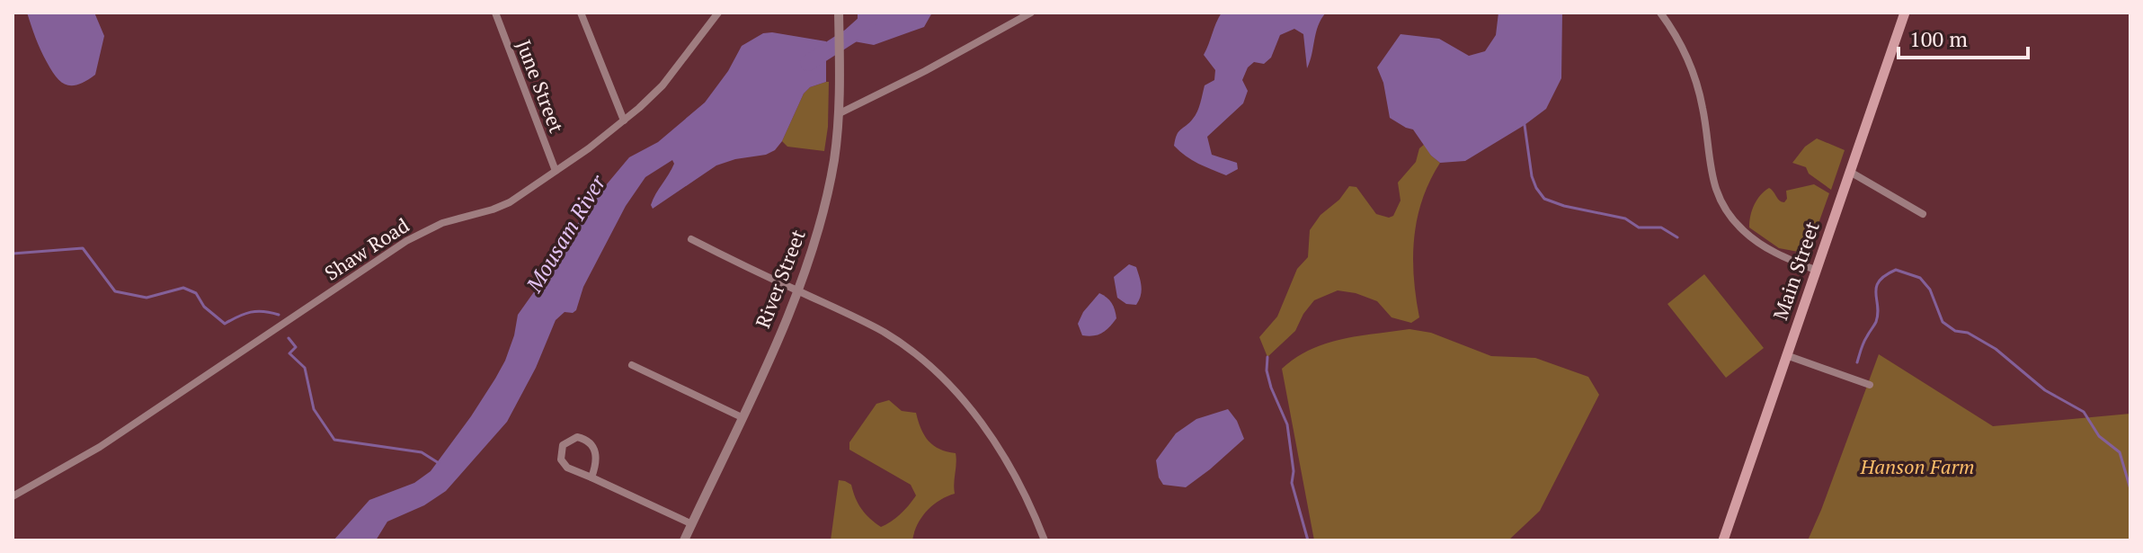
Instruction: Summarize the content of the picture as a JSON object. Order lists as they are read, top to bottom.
{
  "streets": {
    "main road": ["Main Street"],
    "street": ["June Street", "Shaw Road", "River Street"]
  },
  "crossings": [
    ["June Street", "Shaw Road"]
  ],
  "water": ["Mousam River"],
  "parks": ["Hanson Farm"],
  "scale_bar": "100 m"
}
